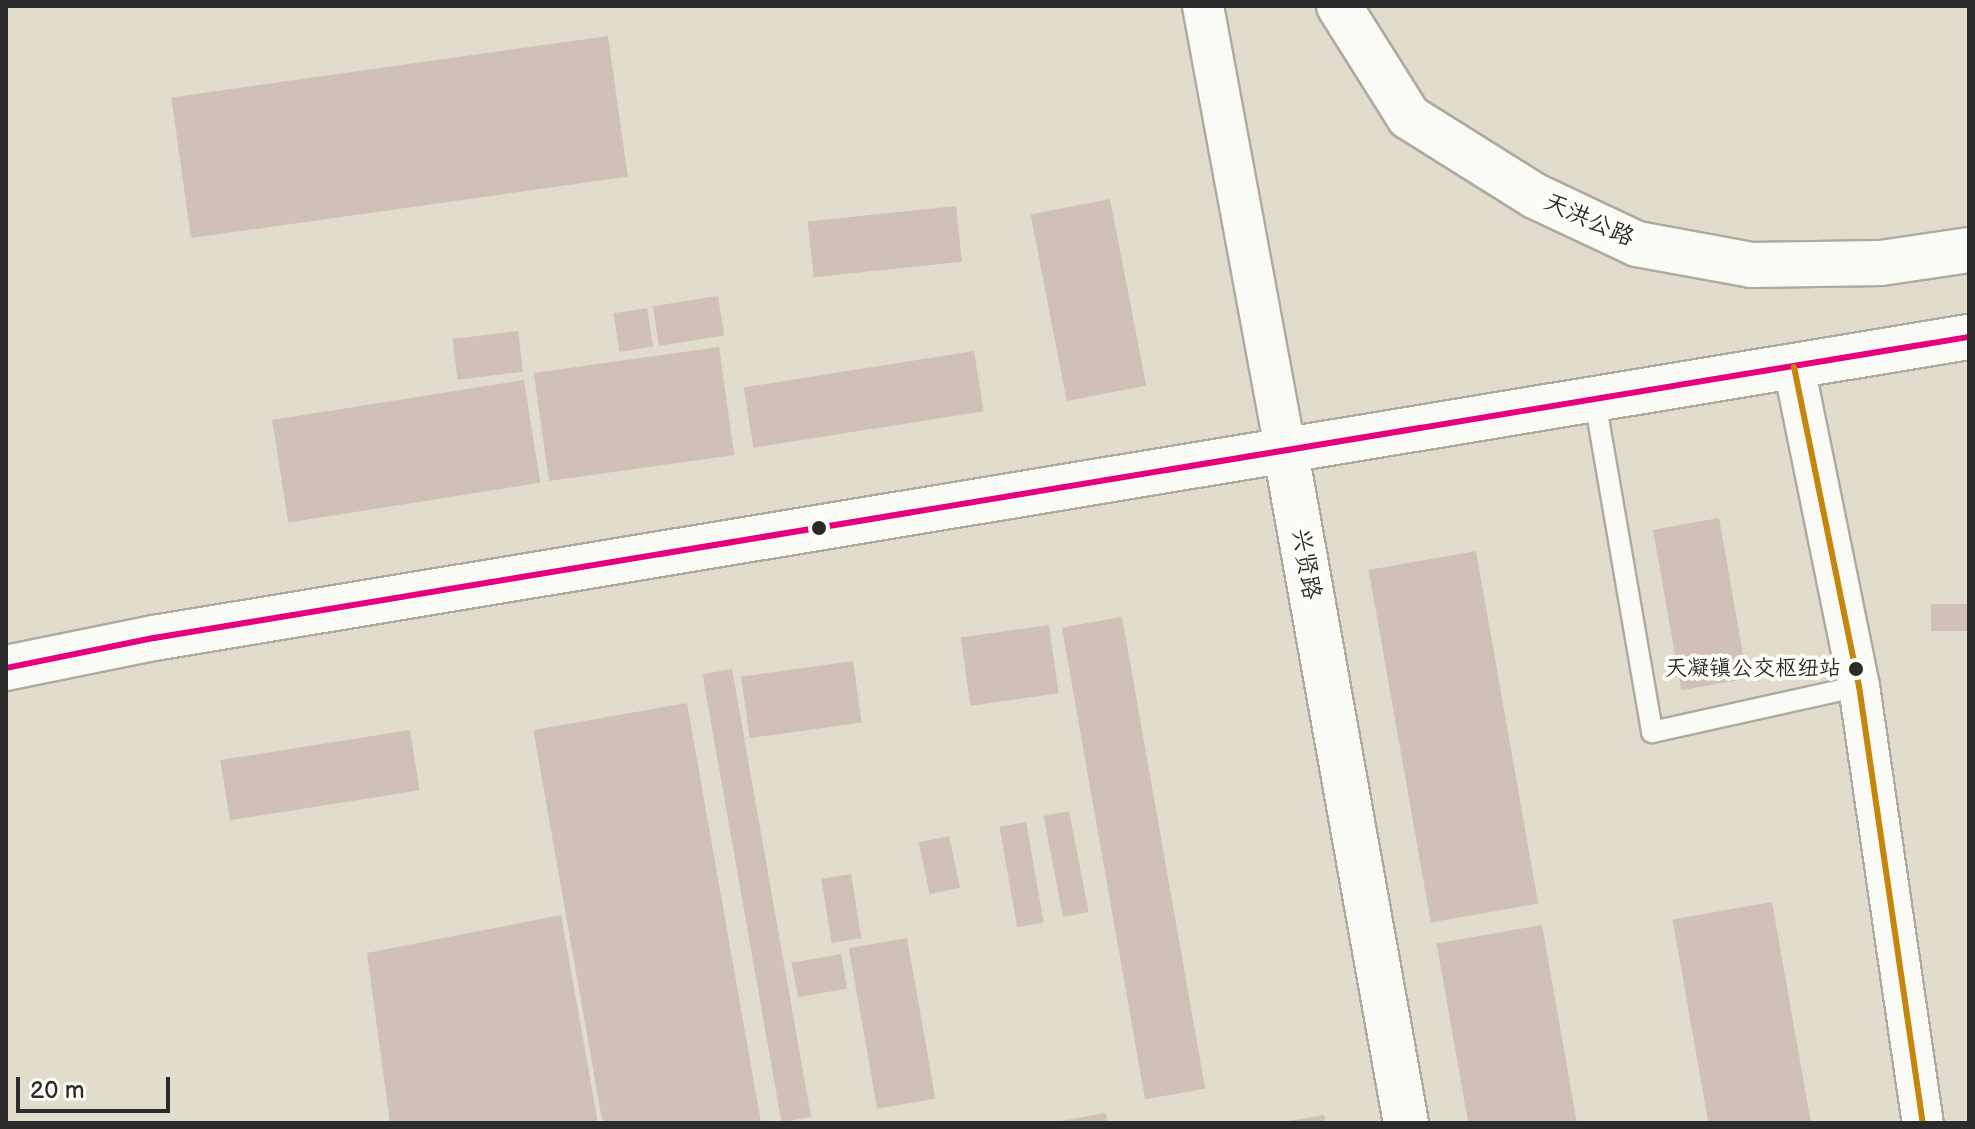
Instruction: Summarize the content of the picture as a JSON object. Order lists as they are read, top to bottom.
{
  "streets": {
    "street": ["天洪公路", "兴贤路"]
  },
  "places": ["天凝镇公交枢纽站"],
  "scale_bar": "20 m"
}
